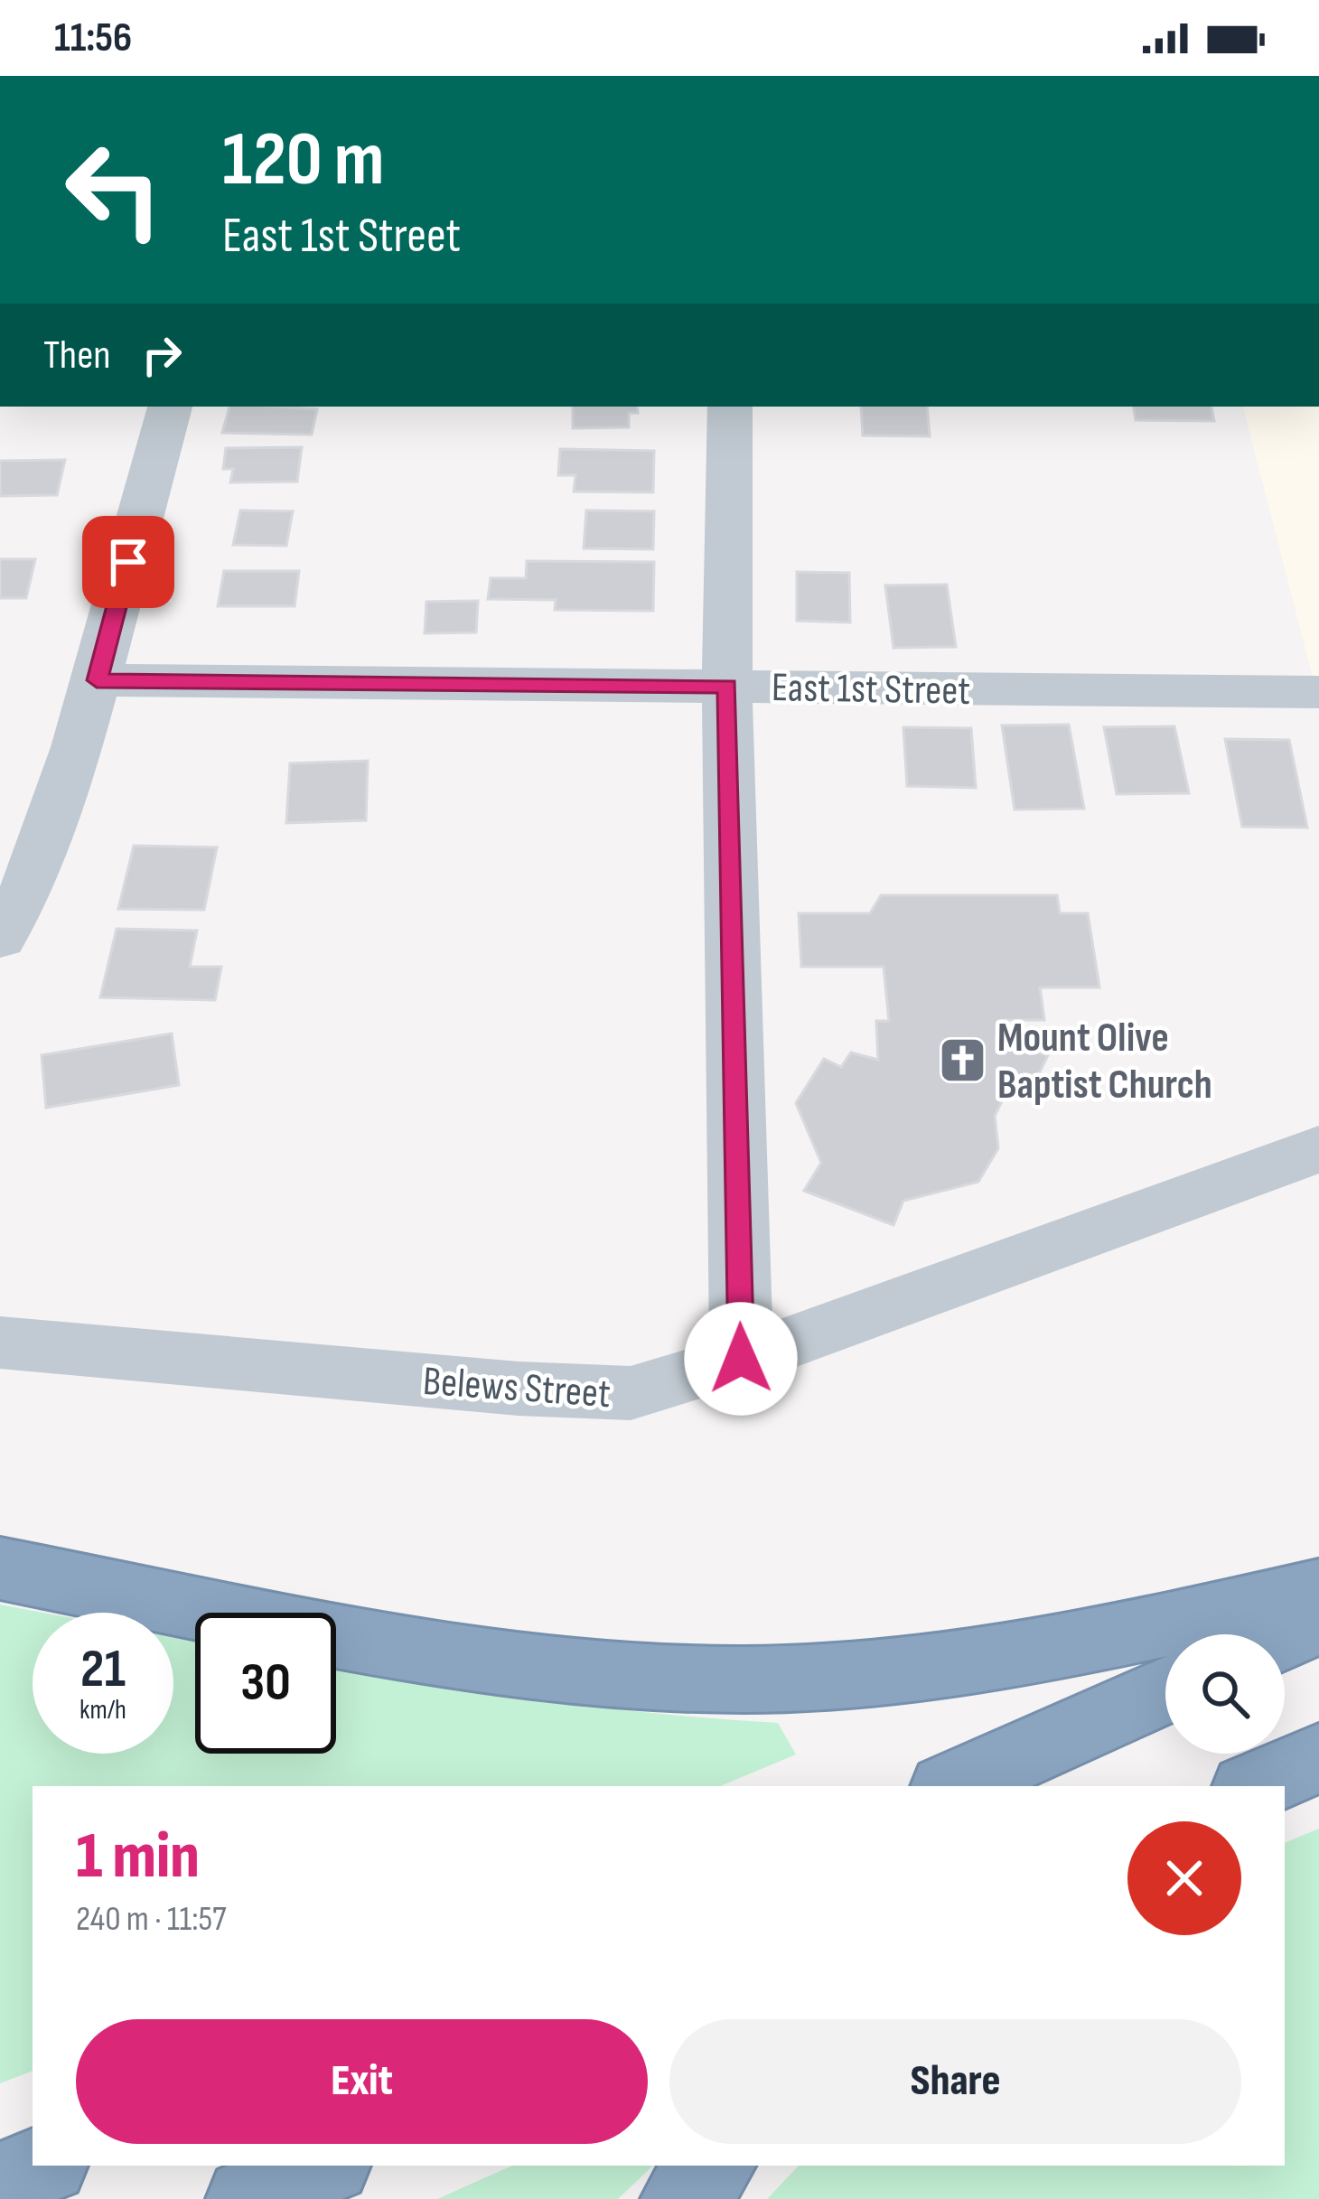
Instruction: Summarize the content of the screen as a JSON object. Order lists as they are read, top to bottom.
{
  "streets": {
    "street": ["East 1st Street", "Belews Street"]
  },
  "places": {
    "church": ["Mount Olive Baptist Church"]
  },
  "page": {
    "status": "11:56",
    "turn": ["120 m", "East 1st Street"],
    "then": "Then",
    "speed": "21 km/h",
    "limit": "30",
    "heading": ["1 min", "240 m · 11:57"],
    "buttons": ["Exit", "Share"]
  }
}
